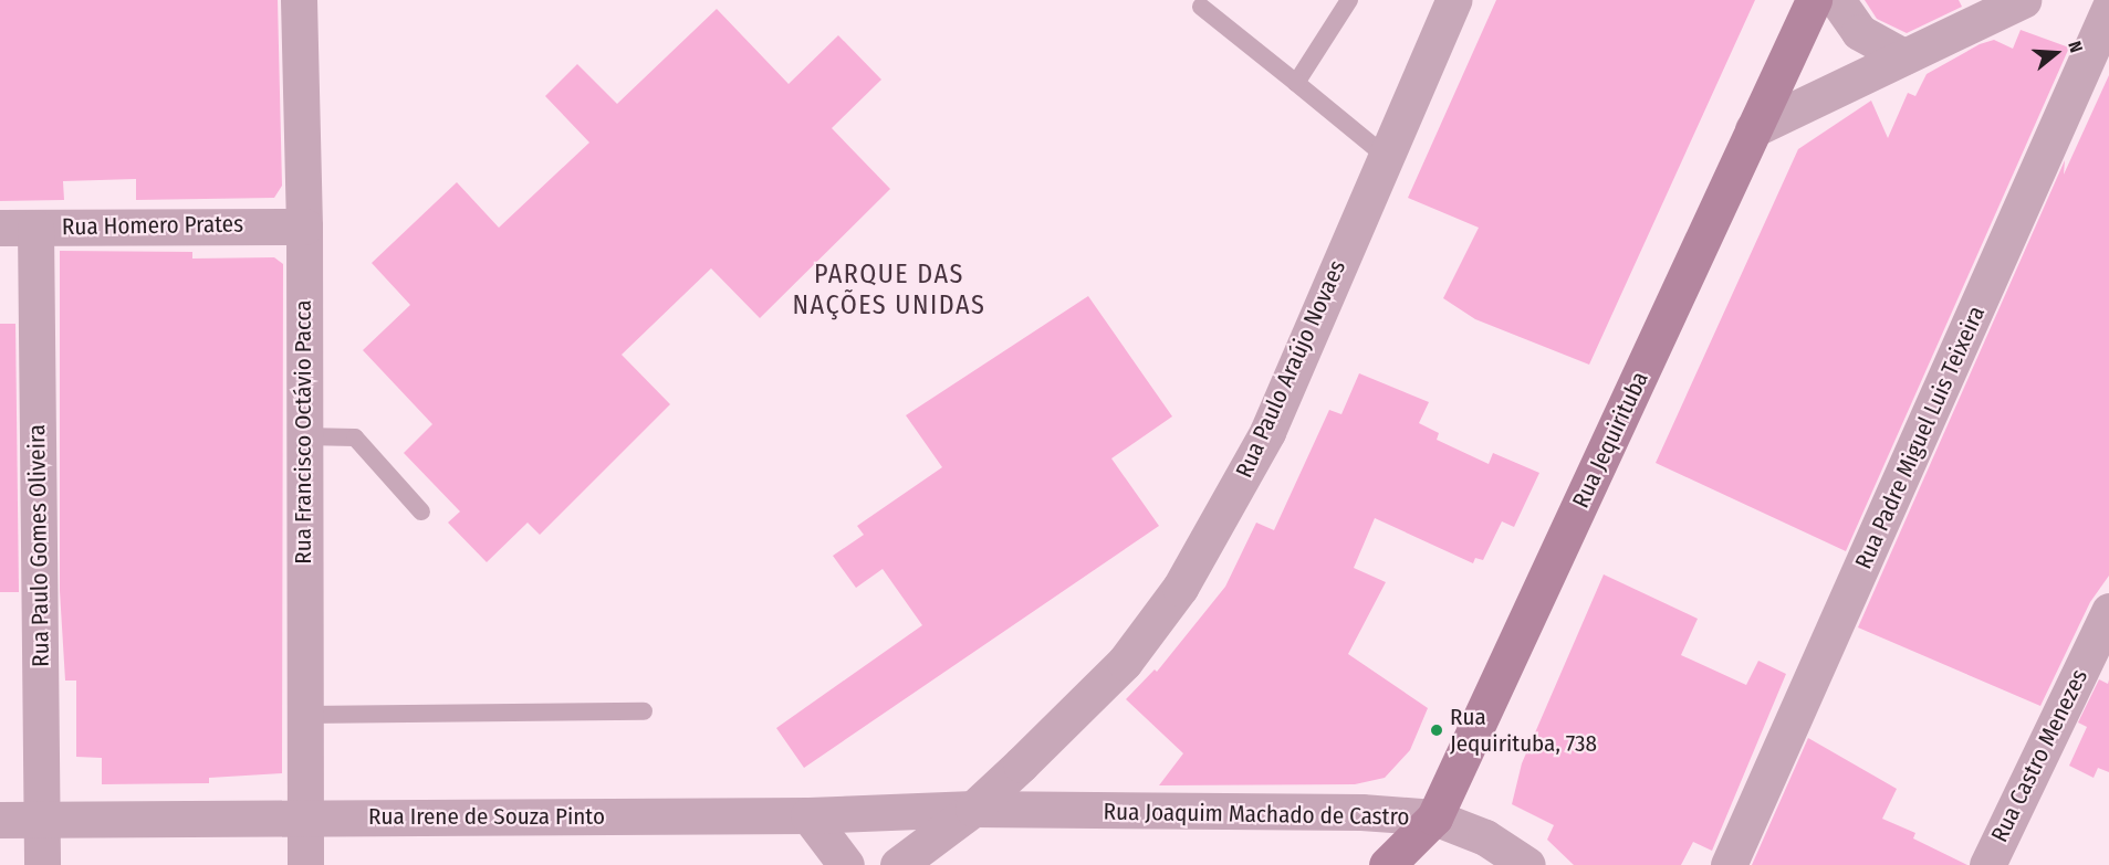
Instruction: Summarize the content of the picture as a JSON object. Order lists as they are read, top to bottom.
{
  "streets": {
    "street": [
      "Rua Homero Prates",
      "Rua Paulo Araújo Novaes",
      "Rua Francisco Octávio Pacca",
      "Rua Padre Miguel Luis Teixeira",
      "Rua Jequirituba",
      "Rua Paulo Gomes Oliveira",
      "Rua Castro Menezes",
      "Rua Joaquim Machado de Castro",
      "Rua Irene de Souza Pinto"
    ]
  },
  "crossings": [
    ["Rua Homero Prates", "Rua Francisco Octávio Pacca"],
    ["Rua Homero Prates", "Rua Paulo Gomes Oliveira"],
    ["Rua Paulo Araújo Novaes", "Rua Joaquim Machado de Castro"],
    ["Rua Paulo Araújo Novaes", "Rua Irene de Souza Pinto"],
    ["Rua Francisco Octávio Pacca", "Rua Irene de Souza Pinto"],
    ["Rua Jequirituba", "Rua Joaquim Machado de Castro"],
    ["Rua Paulo Gomes Oliveira", "Rua Irene de Souza Pinto"],
    ["Rua Joaquim Machado de Castro", "Rua Irene de Souza Pinto"]
  ],
  "districts": ["PARQUE DAS NAÇÕES UNIDAS"],
  "places": ["Rua Jequirituba, 738"],
  "north": "right"
}
